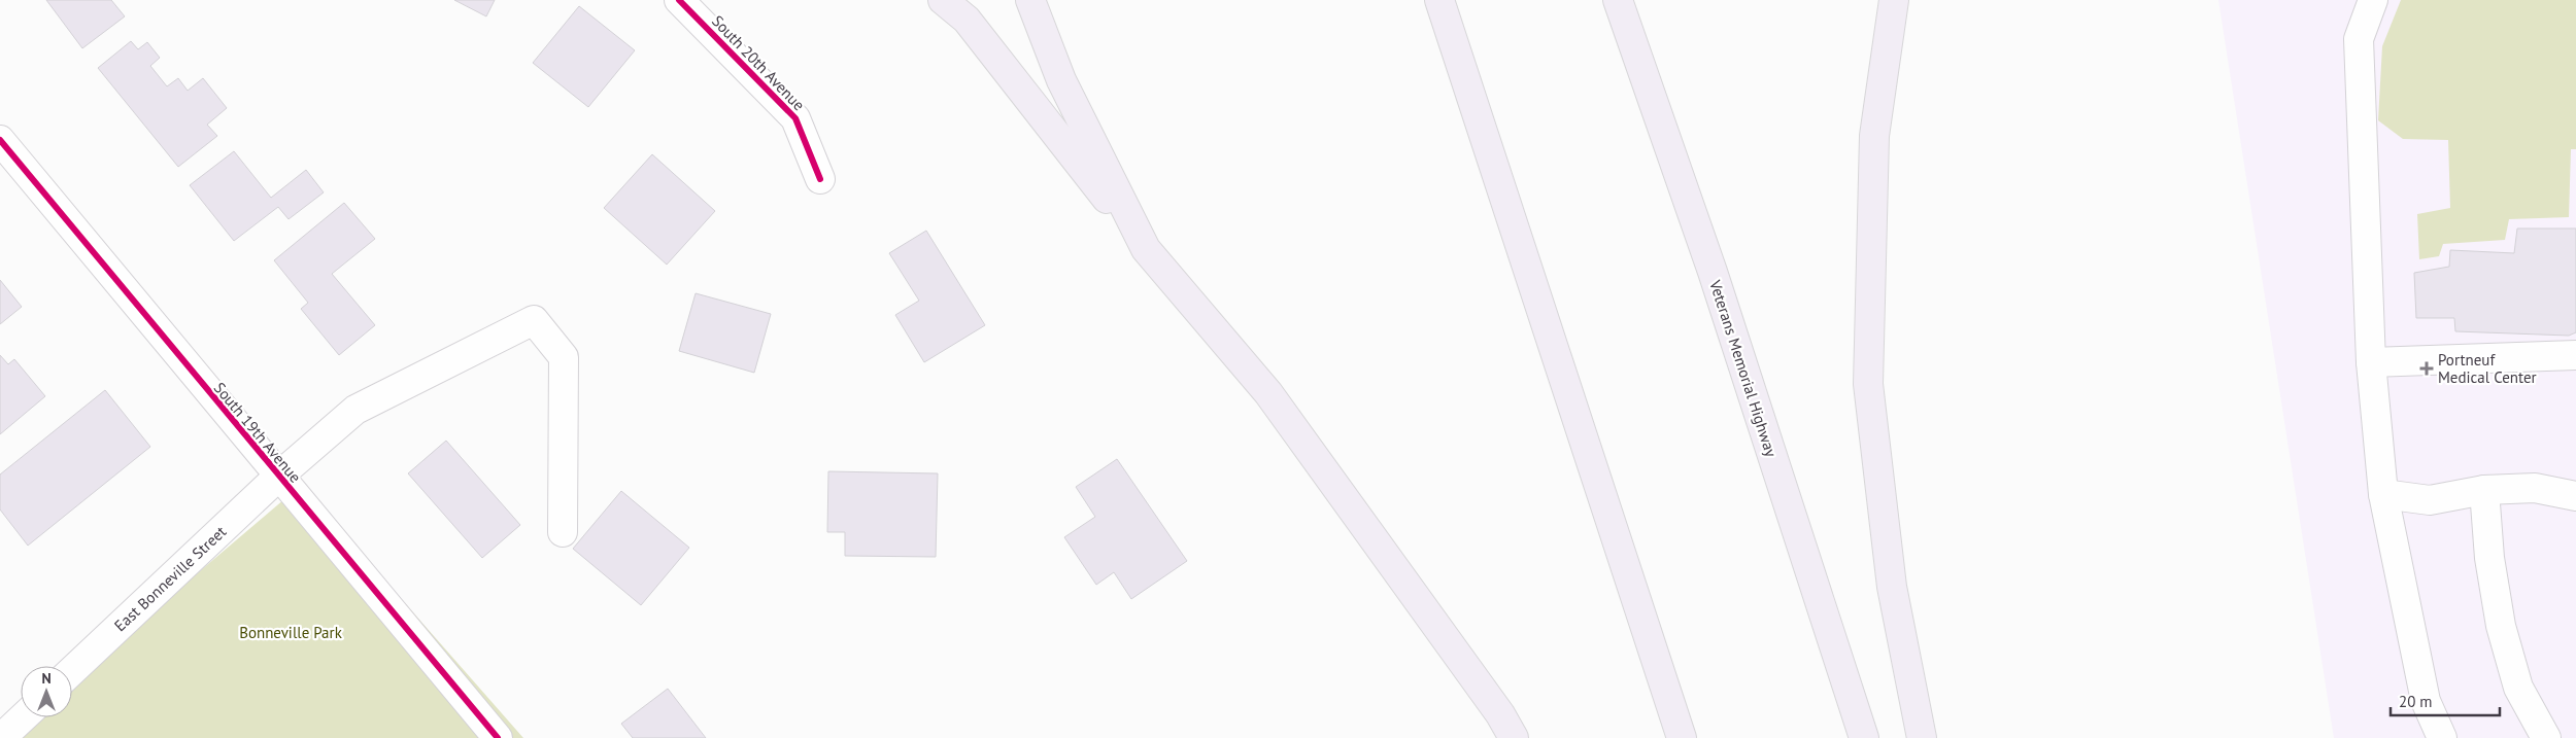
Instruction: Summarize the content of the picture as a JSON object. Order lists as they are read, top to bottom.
{
  "streets": {
    "highway": ["Veterans Memorial Highway"],
    "street": ["South 20th Avenue", "South 19th Avenue", "East Bonneville Street"]
  },
  "crossings": [
    ["South 19th Avenue", "East Bonneville Street"]
  ],
  "parks": ["Bonneville Park"],
  "places": {
    "health": ["Portneuf Medical Center"]
  },
  "scale_bar": "20 m",
  "north": "top"
}
